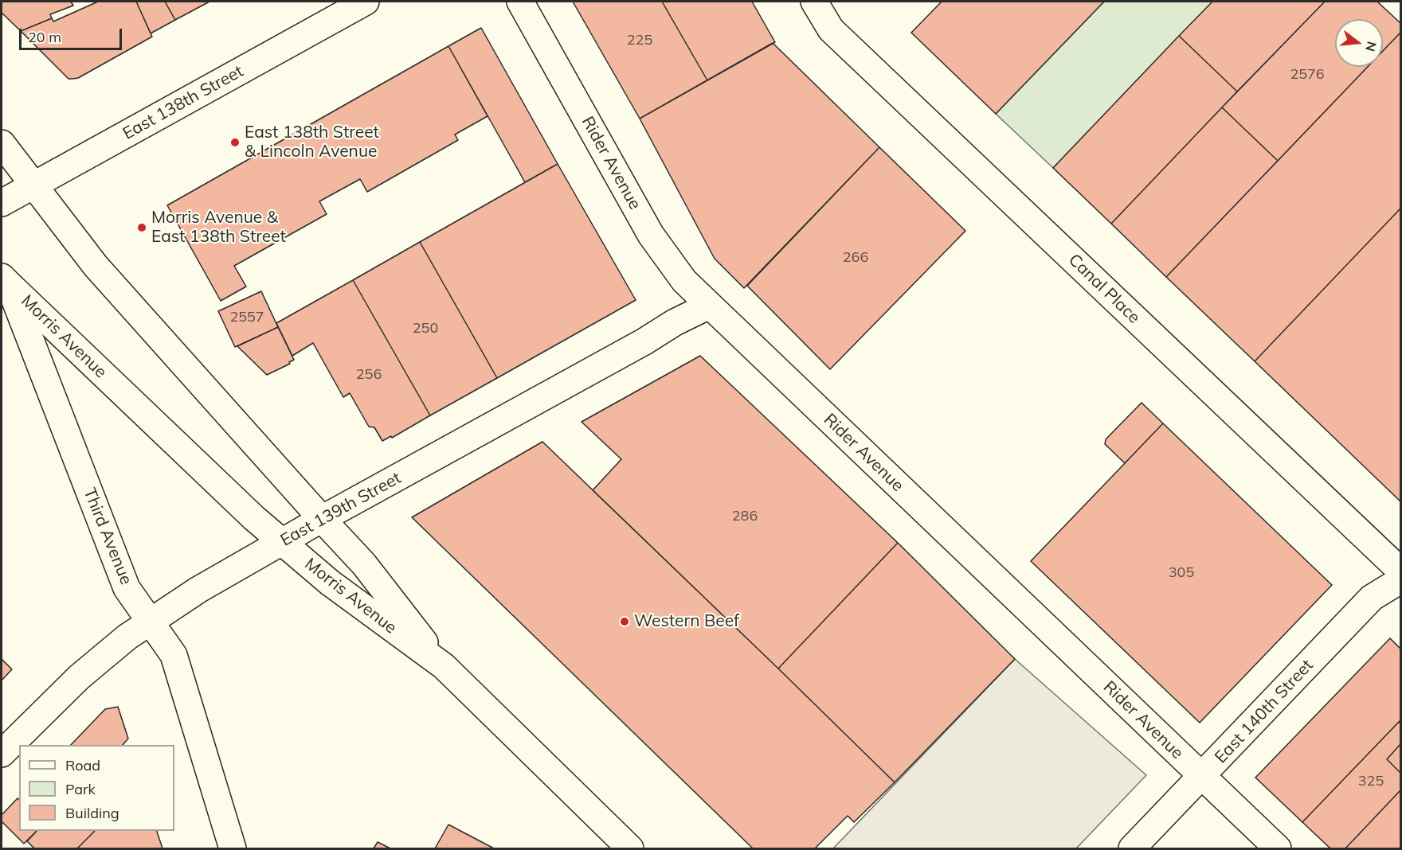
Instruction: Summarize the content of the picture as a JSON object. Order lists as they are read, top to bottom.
{
  "streets": {
    "street": [
      "East 138th Street",
      "Rider Avenue",
      "Canal Place",
      "Morris Avenue",
      "East 139th Street",
      "Third Avenue",
      "East 140th Street"
    ]
  },
  "crossings": [
    ["Rider Avenue", "East 139th Street"],
    ["Rider Avenue", "East 140th Street"],
    ["Morris Avenue", "East 139th Street"],
    ["Morris Avenue", "Third Avenue"],
    ["East 139th Street", "Third Avenue"]
  ],
  "places": ["East 138th Street & Lincoln Avenue", "Morris Avenue & East 138th Street", "Western Beef"],
  "house_numbers": [
    "225",
    "2576",
    "266",
    "2557",
    "250",
    "256",
    "286",
    "305",
    "325"
  ],
  "legend": ["Road", "Park", "Building"],
  "scale_bar": "20 m",
  "north": "right"
}
